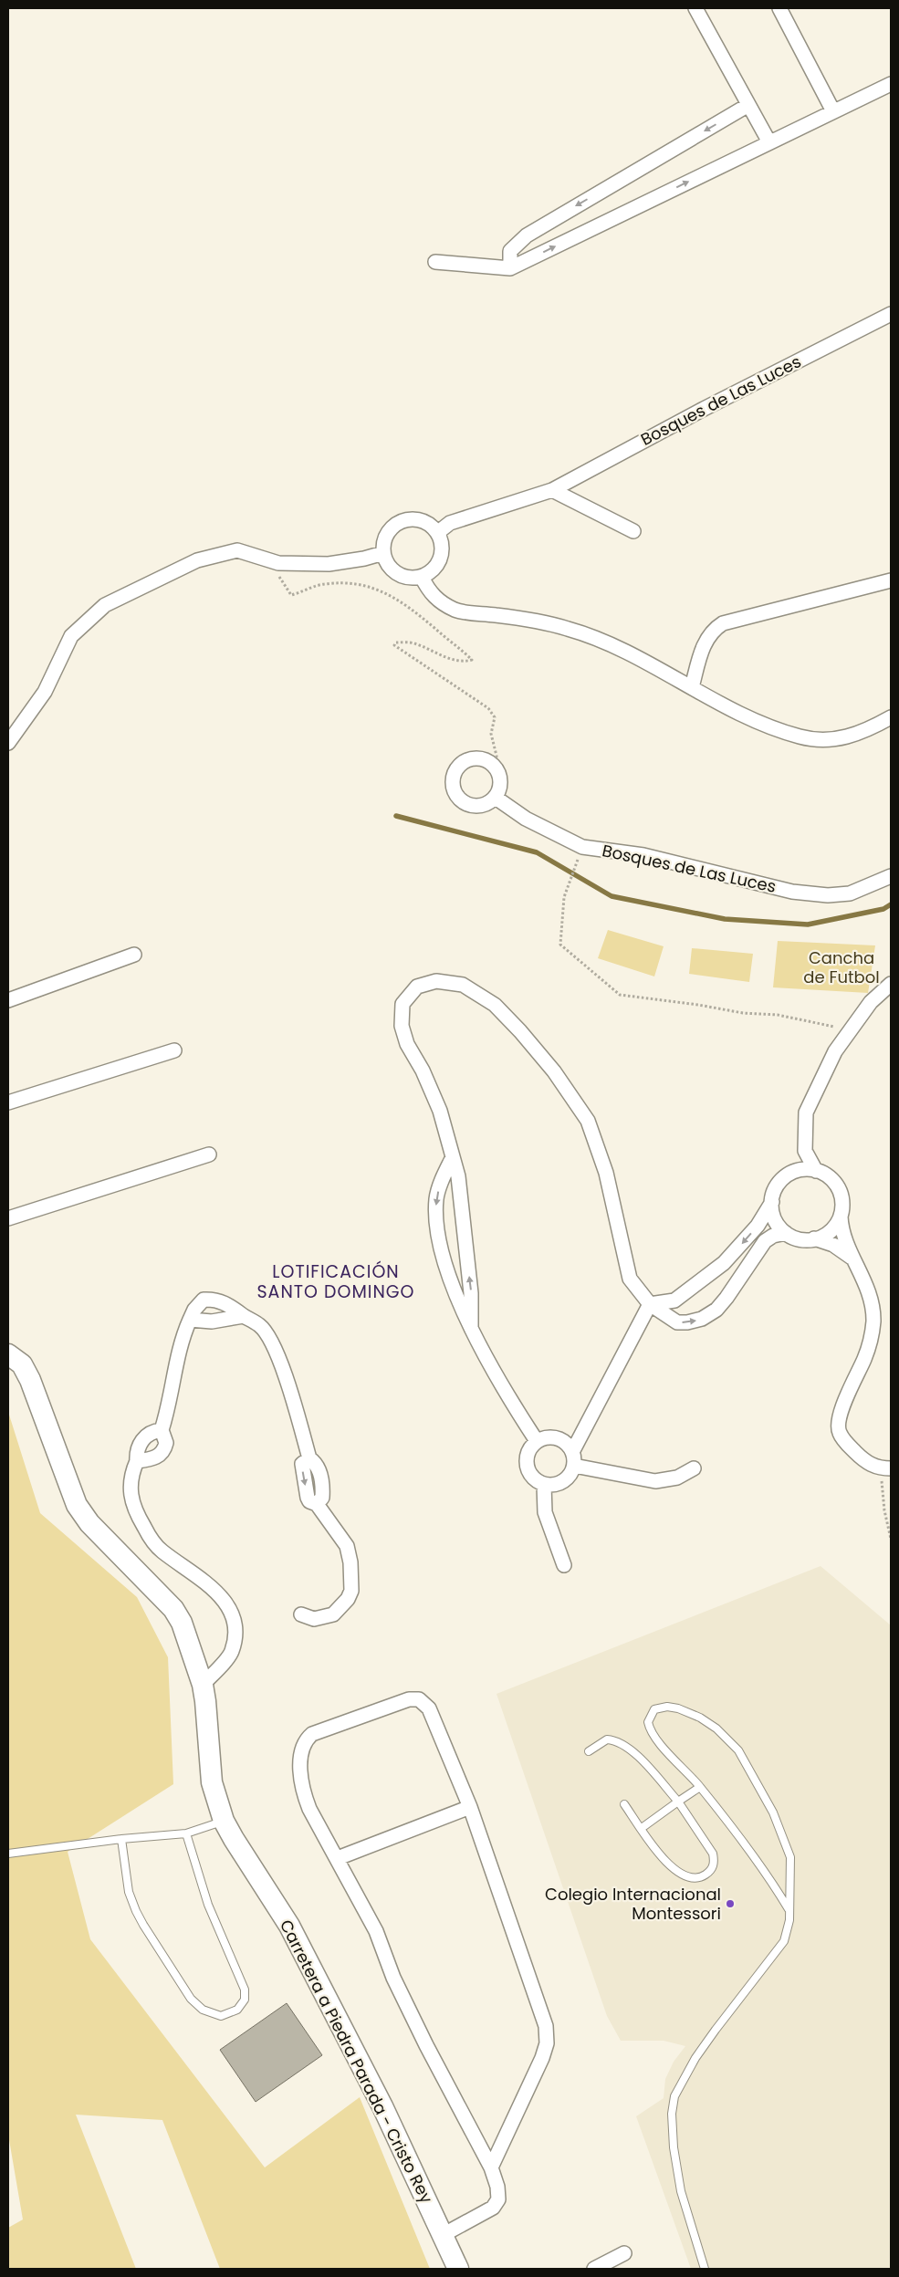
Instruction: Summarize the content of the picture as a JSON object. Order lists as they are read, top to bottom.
{
  "streets": {
    "main road": ["Carretera a Piedra Parada - Cristo Rey"],
    "street": ["Bosques de Las Luces"]
  },
  "districts": ["LOTIFICACIÓN SANTO DOMINGO"],
  "parks": ["Cancha de Futbol"],
  "places": ["Colegio Internacional Montessori"]
}
